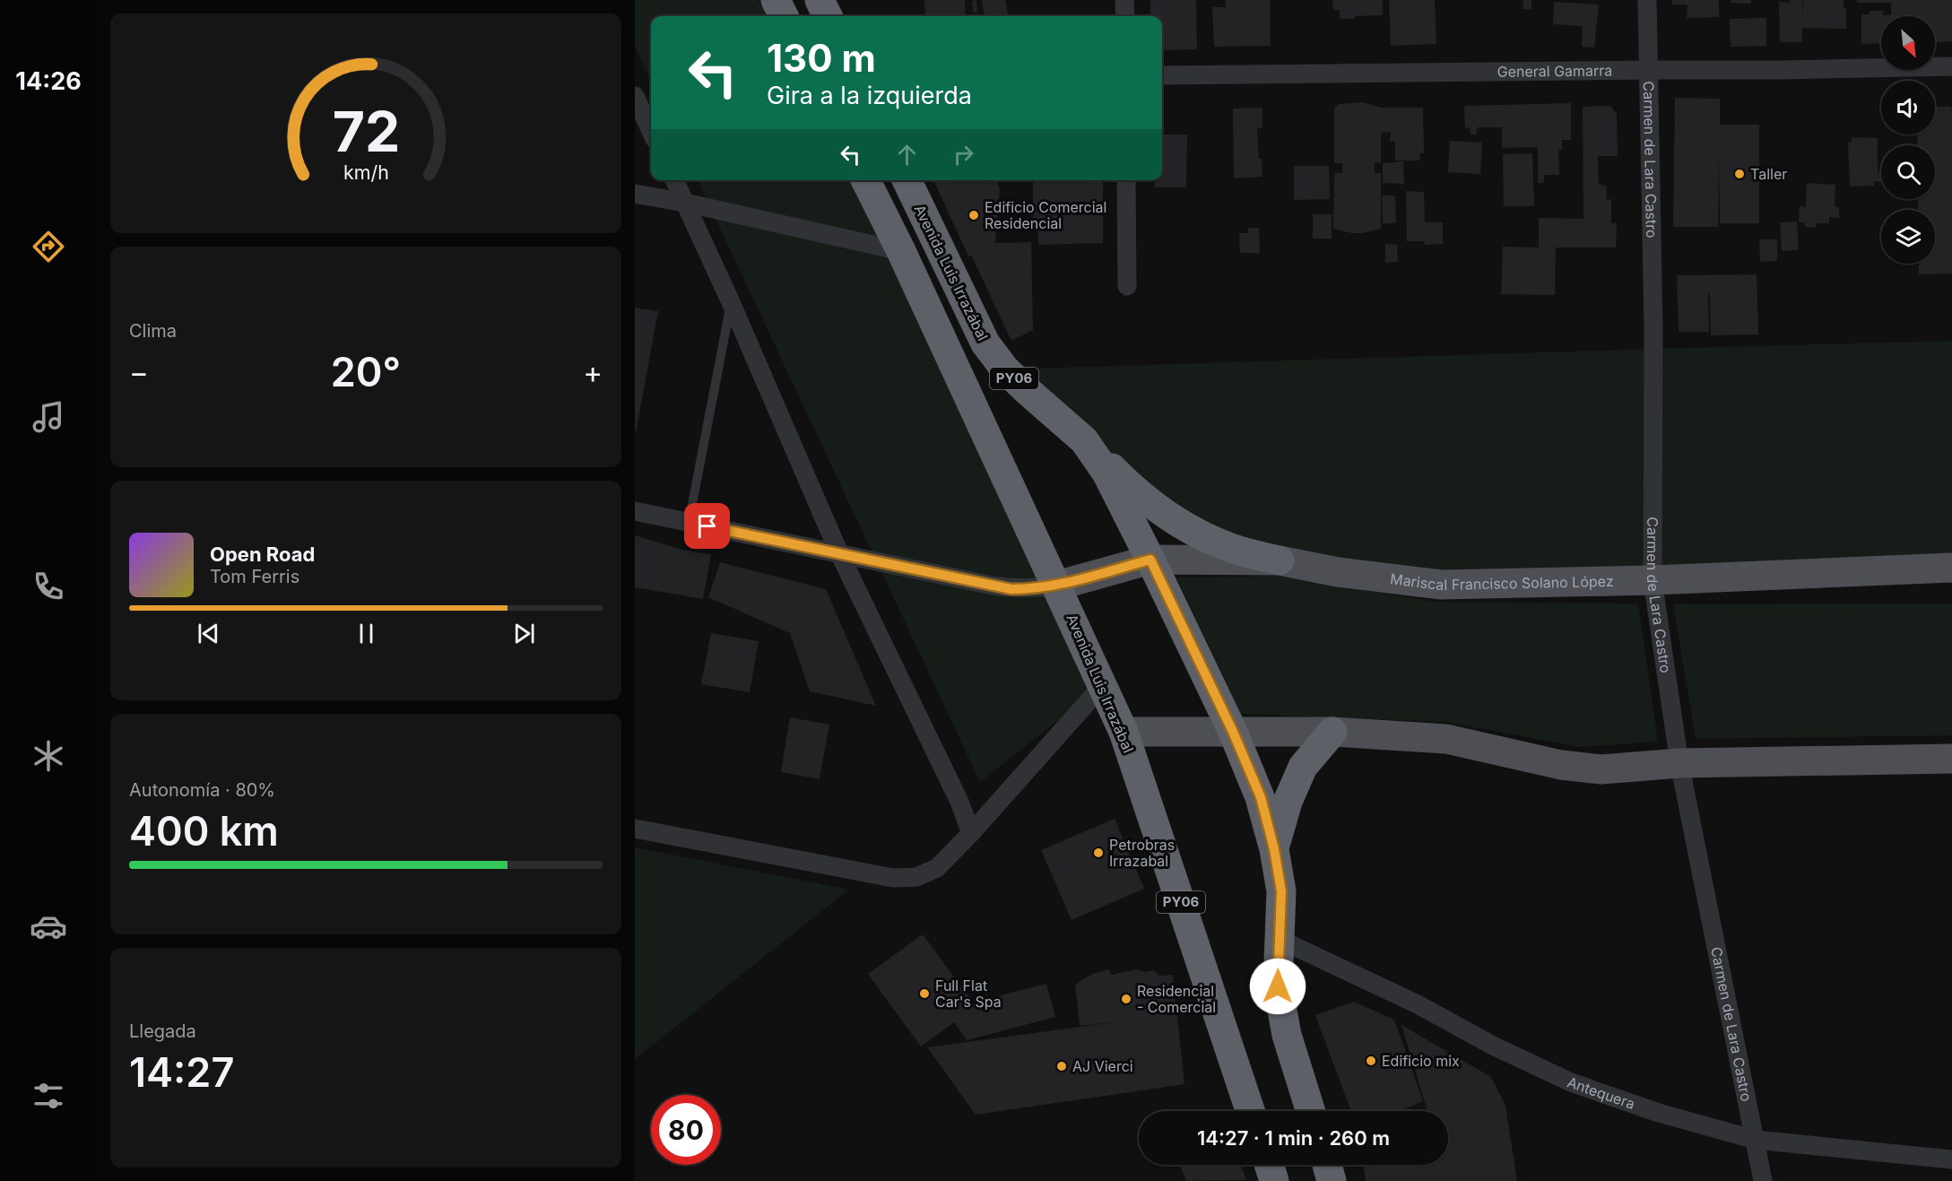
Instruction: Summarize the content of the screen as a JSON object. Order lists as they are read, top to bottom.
{
  "streets": {
    "highway": ["Avenida Luis Irrazábal", "PY06"],
    "main road": ["Mariscal Francisco Solano López"],
    "street": ["General Gamarra", "Carmen de Lara Castro", "Antequera"]
  },
  "crossings": [
    ["General Gamarra", "Carmen de Lara Castro"],
    ["Carmen de Lara Castro", "Mariscal Francisco Solano López"],
    ["Carmen de Lara Castro", "Antequera"],
    ["Avenida Luis Irrazábal", "Mariscal Francisco Solano López"],
    ["Avenida Luis Irrazábal", "Antequera"]
  ],
  "places": [
    "Taller",
    "Edificio Comercial Residencial",
    "Petrobras Irrazabal",
    "Full Flat Car's Spa",
    "Residencial - Comercial",
    "Edificio mix",
    "AJ Vierci"
  ],
  "north": "bottom right",
  "page": {
    "tabs": "14:26",
    "turn": ["130 m", "Gira a la izquierda"],
    "tile": [
      "Clima",
      ["Autonomía · 80%", "400 km"],
      ["Llegada", "14:27"]
    ],
    "heat": ["−", "20°", "+"],
    "song": ["Open Road", "Tom Ferris"],
    "limit": "80",
    "trip": "14:27 · 1 min · 260 m",
    "gauge": ["72", "km/h"]
  }
}
